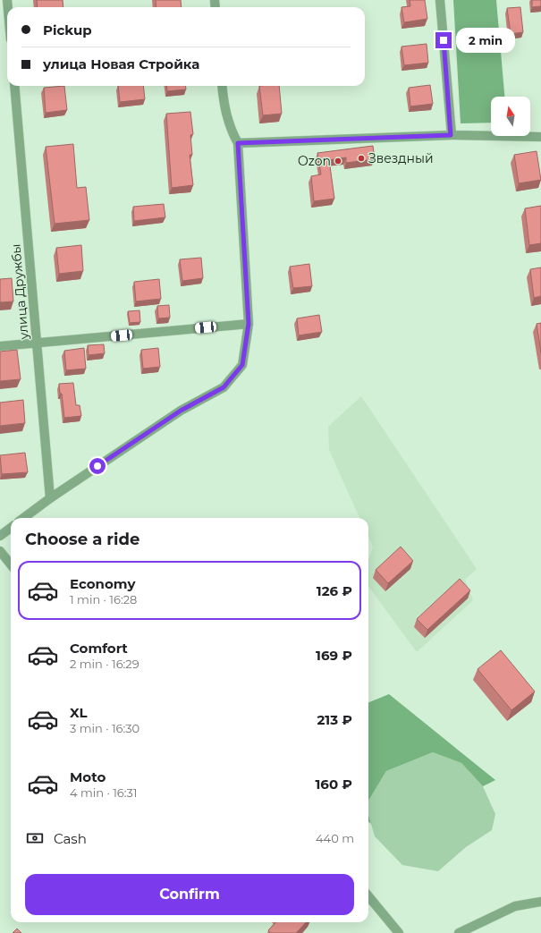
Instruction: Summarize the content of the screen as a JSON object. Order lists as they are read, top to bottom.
{
  "streets": {
    "street": ["улица Дружбы"]
  },
  "places": ["Звездный", "Ozon"],
  "north": "top",
  "page": {
    "banner": ["Pickup", "улица Новая Стройка"],
    "bubble": "2 min",
    "heading": "Choose a ride",
    "list": [
      {
        "name": "Economy",
        "note": "1 min · 16:28",
        "value": "126 ₽"
      },
      {
        "name": "Comfort",
        "note": "2 min · 16:29",
        "value": "169 ₽"
      },
      {
        "name": "XL",
        "note": "3 min · 16:30",
        "value": "213 ₽"
      },
      {
        "name": "Moto",
        "note": "4 min · 16:31",
        "value": "160 ₽"
      }
    ],
    "pay": ["Cash", "440 m"],
    "buttons": "Confirm"
  }
}
